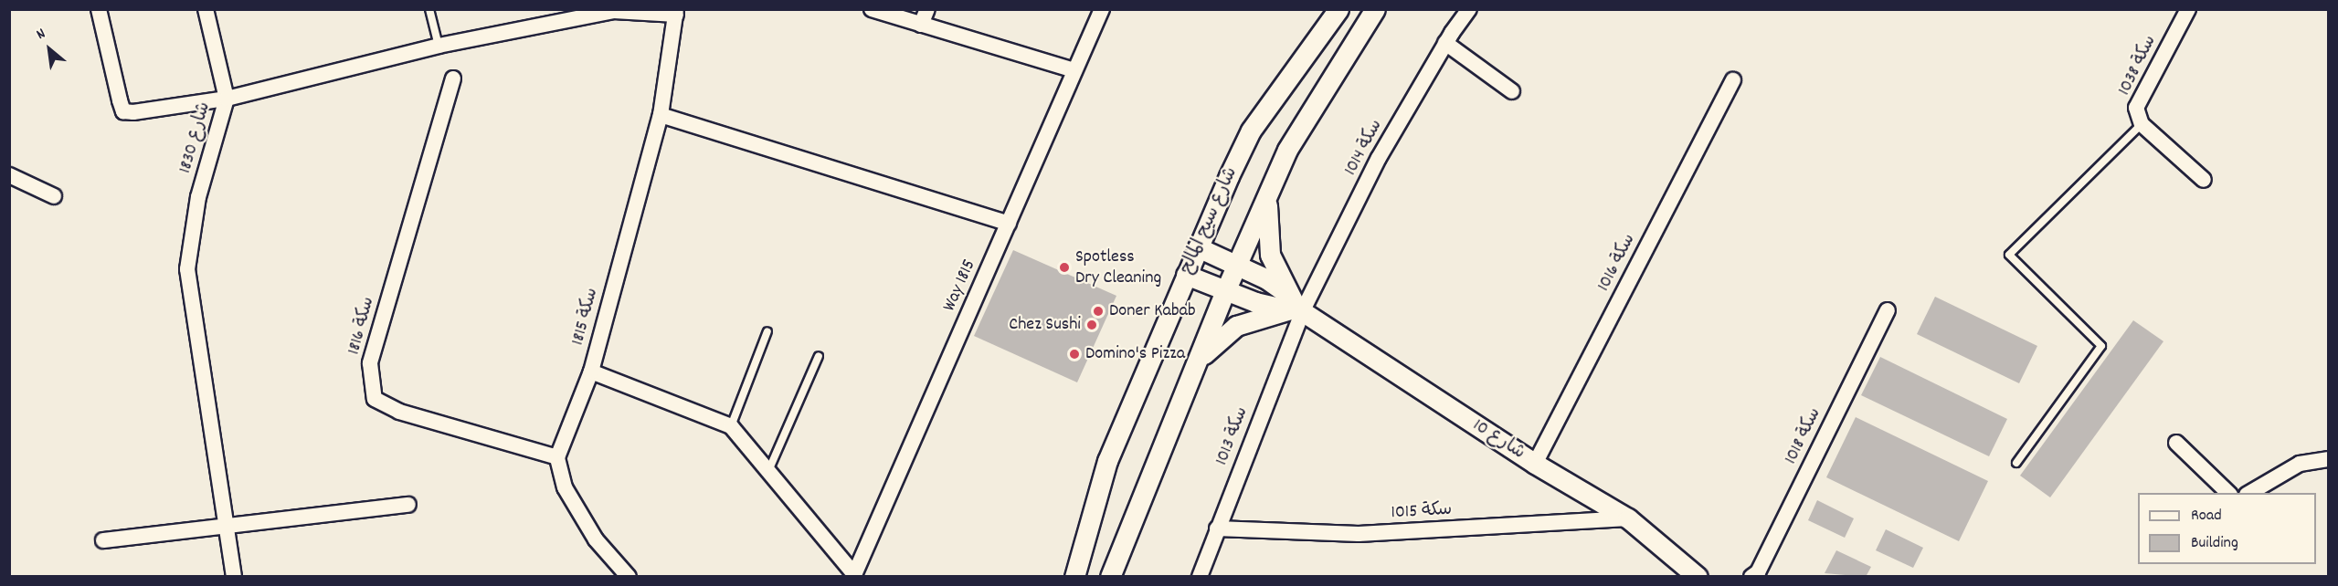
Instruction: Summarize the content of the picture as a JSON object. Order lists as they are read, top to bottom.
{
  "streets": {
    "street": [
      "سكة 1038",
      "1830 شارع",
      "سكة 1014",
      "شارع سيح المالح",
      "سكة 1016",
      "Way 1815",
      "سكة 1815",
      "سكة 1816",
      "سكة 1013",
      "سكة 1018",
      "شارع 10",
      "سكة 1015"
    ]
  },
  "crossings": [
    ["1830 شارع", "سكة 1815"],
    ["سكة 1014", "سكة 1013"],
    ["سكة 1014", "شارع 10"],
    ["شارع سيح المالح", "شارع 10"],
    ["سكة 1016", "شارع 10"],
    ["سكة 1815", "سكة 1816"],
    ["سكة 1013", "شارع 10"],
    ["سكة 1013", "سكة 1015"],
    ["شارع 10", "سكة 1015"]
  ],
  "places": [
    "Spotless Dry Cleaning",
    "Doner Kabab",
    "Chez Sushi",
    "Domino's Pizza"
  ],
  "legend": ["Road", "Building"],
  "north": "top left"
}
